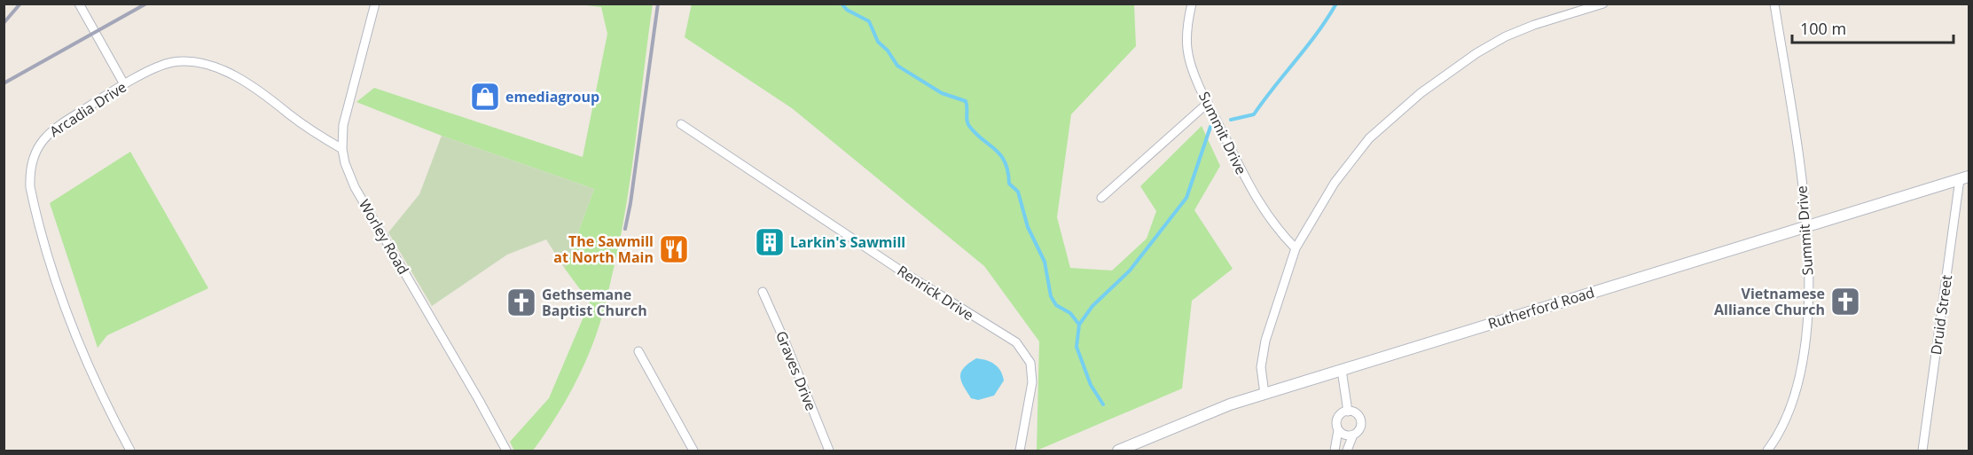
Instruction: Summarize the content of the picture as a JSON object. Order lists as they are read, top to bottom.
{
  "streets": {
    "street": [
      "Arcadia Drive",
      "Summit Drive",
      "Worley Road",
      "Renrick Drive",
      "Rutherford Road",
      "Druid Street",
      "Graves Drive"
    ]
  },
  "crossings": [
    ["Arcadia Drive", "Worley Road"],
    ["Summit Drive", "Rutherford Road"],
    ["Rutherford Road", "Druid Street"]
  ],
  "places": {
    "shop": ["emediagroup"],
    "building": ["Larkin's Sawmill"],
    "restaurant": ["The Sawmill at North Main"],
    "church": ["Vietnamese Alliance Church", "Gethsemane Baptist Church"]
  },
  "scale_bar": "100 m"
}
